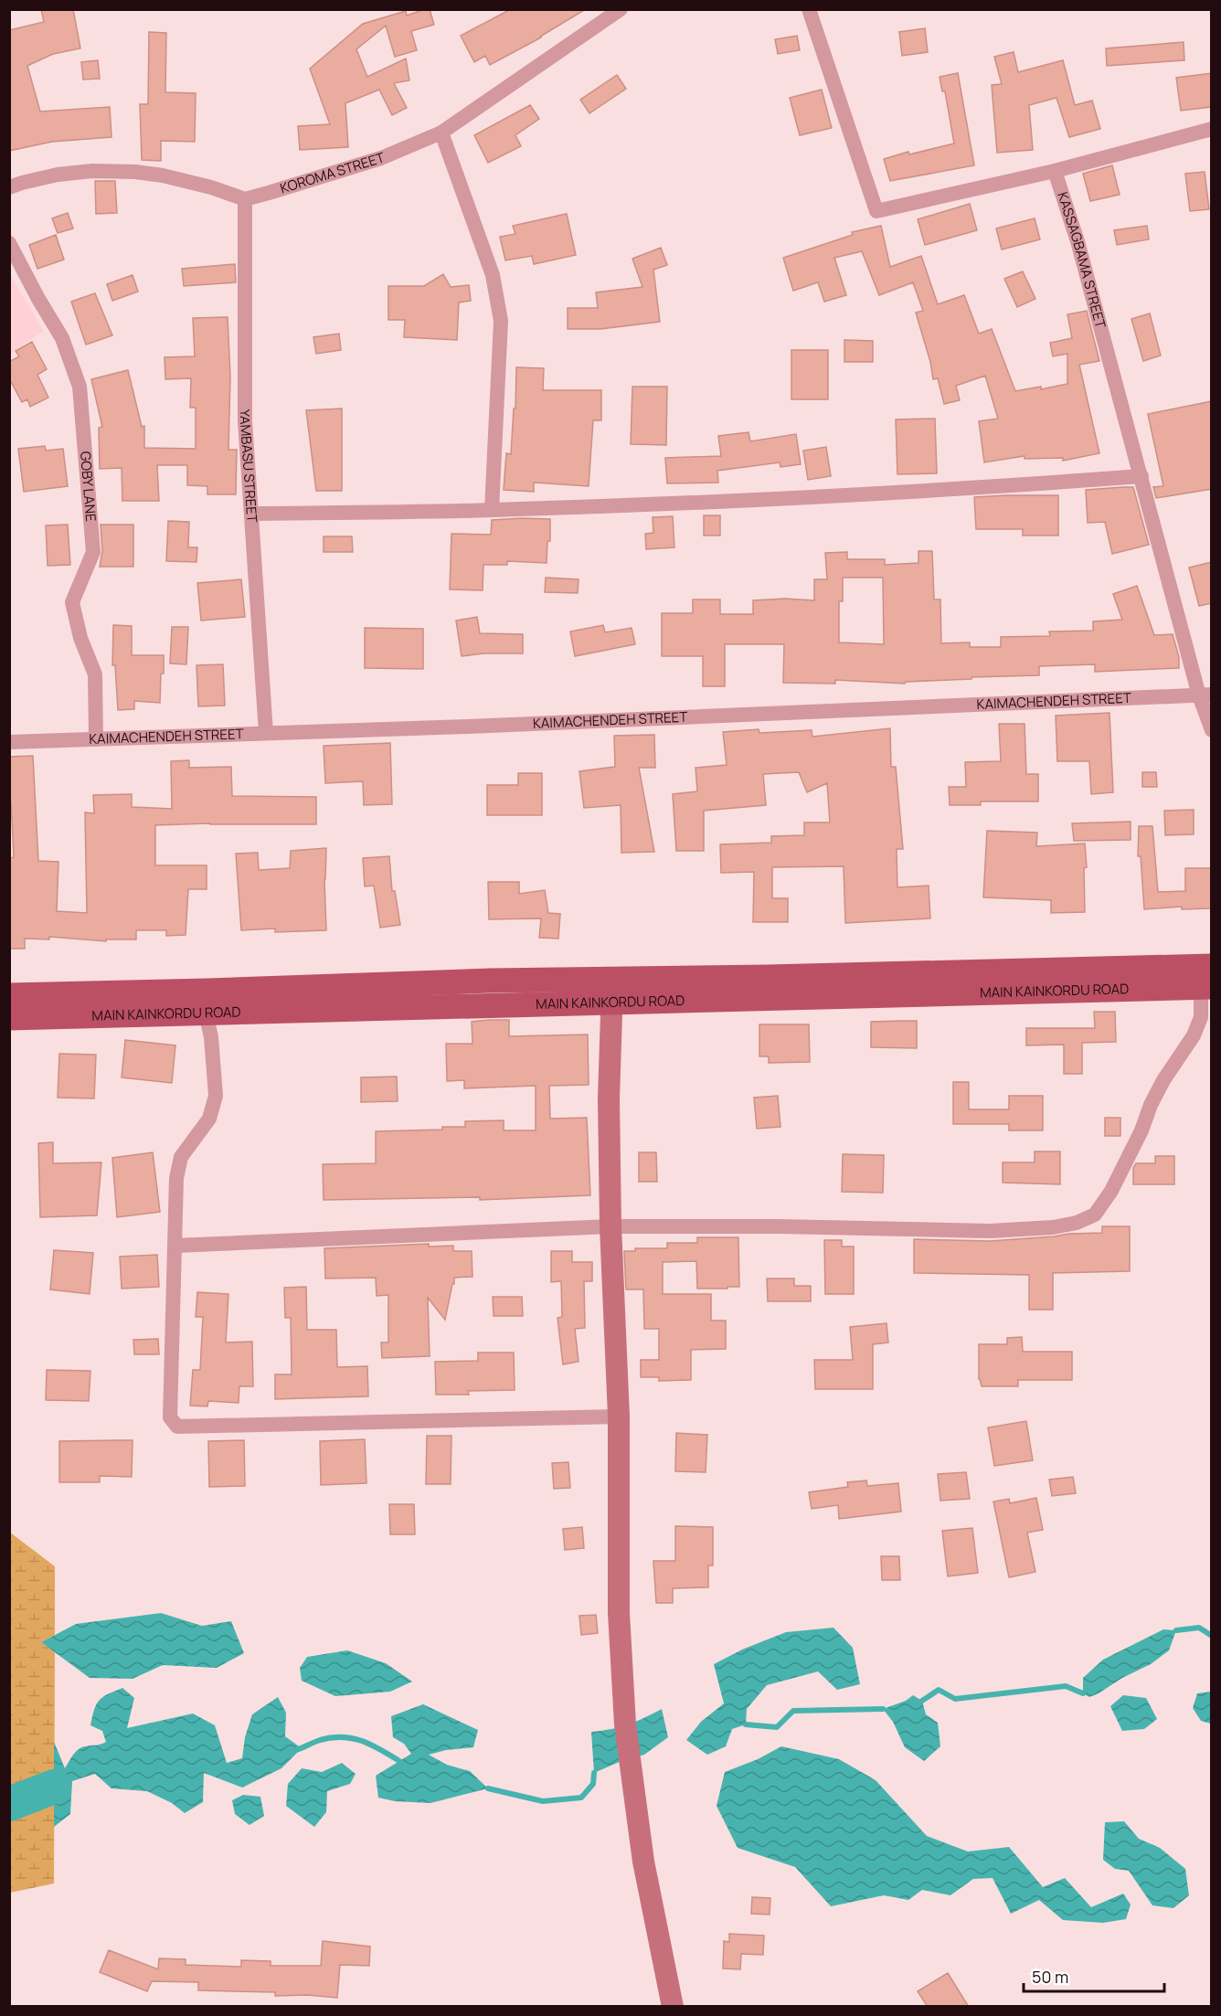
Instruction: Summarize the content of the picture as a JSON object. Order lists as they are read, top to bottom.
{
  "streets": {
    "main road": ["MAIN KAINKORDU ROAD"],
    "street": [
      "KOROMA STREET",
      "KASSAGBAMA STREET",
      "YAMBASU STREET",
      "GOBY LANE",
      "KAIMACHENDEH STREET"
    ]
  },
  "crossings": [
    ["KOROMA STREET", "YAMBASU STREET"],
    ["KASSAGBAMA STREET", "KAIMACHENDEH STREET"],
    ["YAMBASU STREET", "KAIMACHENDEH STREET"],
    ["GOBY LANE", "KAIMACHENDEH STREET"]
  ],
  "scale_bar": "50 m"
}
